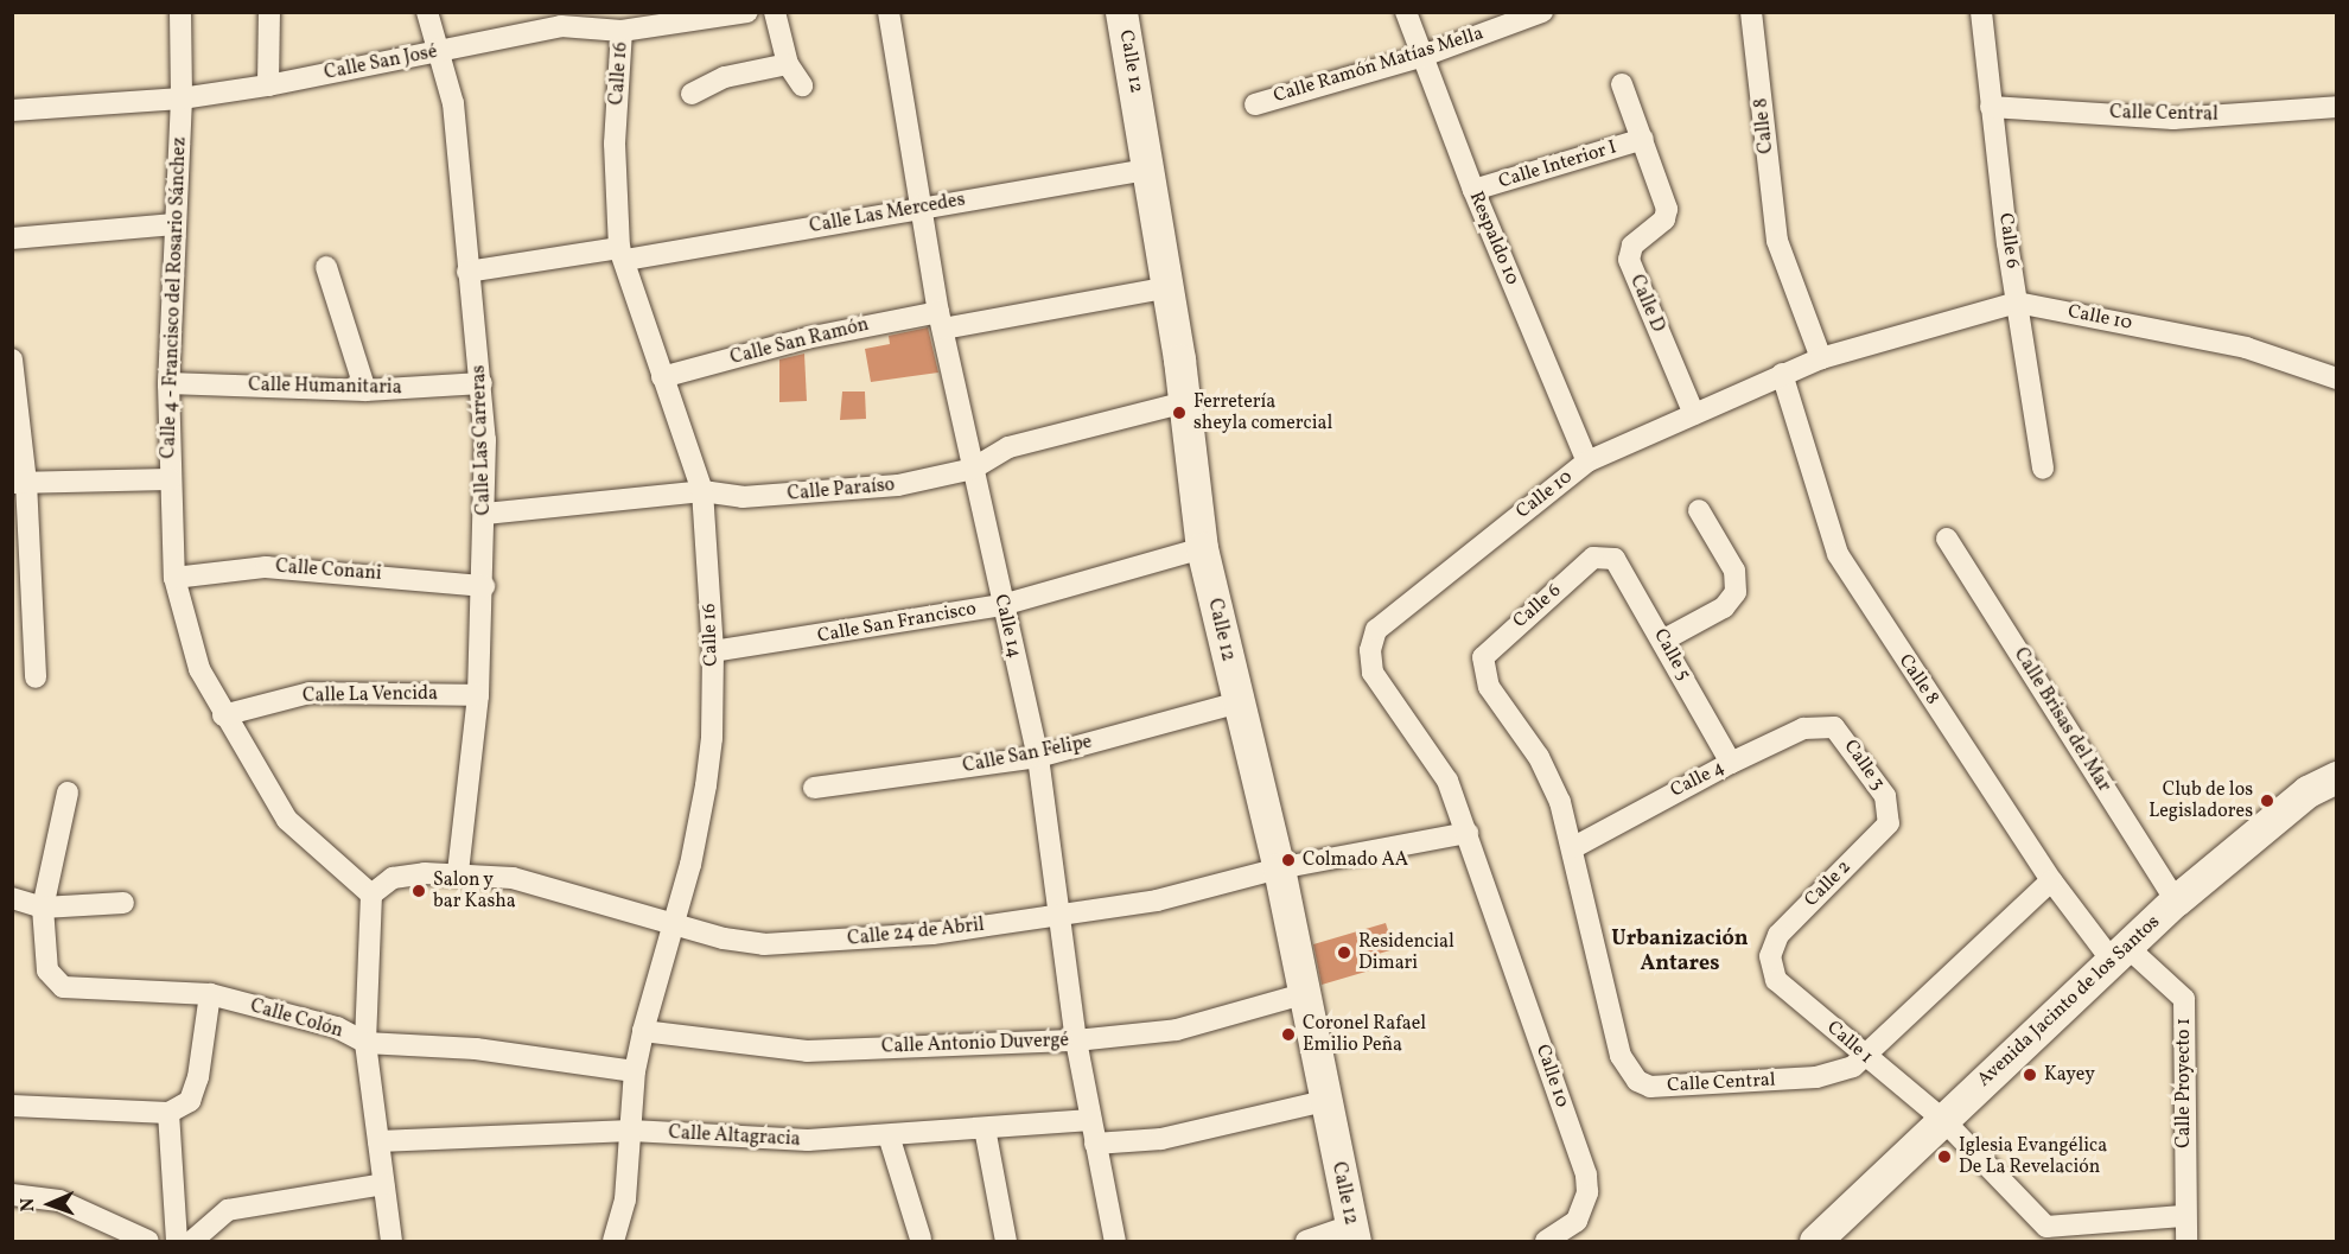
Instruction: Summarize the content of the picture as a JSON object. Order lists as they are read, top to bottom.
{
  "streets": {
    "main road": ["Calle 12", "Avenida Jacinto de los Santos"],
    "street": [
      "Calle San José",
      "Calle Ramón Matías Mella",
      "Calle 16",
      "Calle Central",
      "Calle 8",
      "Calle Interior I",
      "Calle Las Mercedes",
      "Respaldo 10",
      "Calle 6",
      "Calle 4 - Francisco del Rosario Sánchez",
      "Calle D",
      "Calle 10",
      "Calle San Ramón",
      "Calle Humanitaria",
      "Calle Las Carreras",
      "Calle Paraíso",
      "Calle Conani",
      "Calle San Francisco",
      "Calle 14",
      "Calle 5",
      "Calle La Vencida",
      "Calle Brisas del Mar",
      "Calle San Felipe",
      "Calle 3",
      "Calle 4",
      "Calle 2",
      "Calle 24 de Abril",
      "Calle Colón",
      "Calle 1",
      "Calle Antonio Duvergé",
      "Calle Proyecto 1",
      "Calle Altagracia"
    ]
  },
  "crossings": [
    ["Calle 12", "Calle Las Mercedes"],
    ["Calle 12", "Calle San Ramón"],
    ["Calle 12", "Calle Paraíso"],
    ["Calle 12", "Calle San Francisco"],
    ["Calle 12", "Calle San Felipe"],
    ["Calle 12", "Calle 24 de Abril"],
    ["Calle 12", "Calle Antonio Duvergé"],
    ["Calle San José", "Calle 16"],
    ["Calle San José", "Calle 4 - Francisco del Rosario Sánchez"],
    ["Calle San José", "Calle Las Carreras"],
    ["Calle Ramón Matías Mella", "Respaldo 10"],
    ["Calle 16", "Calle Las Mercedes"],
    ["Calle 16", "Calle San Ramón"],
    ["Calle 16", "Calle Paraíso"],
    ["Calle 16", "Calle San Francisco"],
    ["Calle 16", "Calle 24 de Abril"],
    ["Calle 16", "Calle Colón"],
    ["Calle 16", "Calle Antonio Duvergé"],
    ["Calle 16", "Calle Altagracia"],
    ["Calle Central", "Calle 8"],
    ["Calle Central", "Calle 6"],
    ["Calle Central", "Calle 4"],
    ["Calle Central", "Calle 1"],
    ["Calle 8", "Calle 10"],
    ["Calle 8", "Avenida Jacinto de los Santos"],
    ["Calle 8", "Calle Proyecto 1"],
    ["Calle Interior I", "Respaldo 10"],
    ["Calle Interior I", "Calle D"],
    ["Calle Las Mercedes", "Calle Las Carreras"],
    ["Calle Las Mercedes", "Calle 14"],
    ["Respaldo 10", "Calle 10"],
    ["Calle 6", "Calle 10"],
    ["Calle 6", "Calle 5"],
    ["Calle 4 - Francisco del Rosario Sánchez", "Calle Humanitaria"],
    ["Calle 4 - Francisco del Rosario Sánchez", "Calle Conani"],
    ["Calle 4 - Francisco del Rosario Sánchez", "Calle La Vencida"],
    ["Calle 4 - Francisco del Rosario Sánchez", "Calle 24 de Abril"],
    ["Calle D", "Calle 10"],
    ["Calle 10", "Calle 24 de Abril"],
    ["Calle San Ramón", "Calle 14"],
    ["Calle Humanitaria", "Calle Las Carreras"],
    ["Calle Las Carreras", "Calle Paraíso"],
    ["Calle Las Carreras", "Calle Conani"],
    ["Calle Las Carreras", "Calle La Vencida"],
    ["Calle Las Carreras", "Calle 24 de Abril"],
    ["Calle Paraíso", "Calle 14"],
    ["Calle San Francisco", "Calle 14"],
    ["Calle 14", "Calle San Felipe"],
    ["Calle 14", "Calle 24 de Abril"],
    ["Calle 14", "Calle Antonio Duvergé"],
    ["Calle 14", "Calle Altagracia"],
    ["Calle 5", "Calle 4"],
    ["Calle Brisas del Mar", "Avenida Jacinto de los Santos"],
    ["Calle 3", "Calle 4"],
    ["Calle 3", "Calle 2"],
    ["Calle 2", "Calle 1"],
    ["Avenida Jacinto de los Santos", "Calle 1"],
    ["Avenida Jacinto de los Santos", "Calle Proyecto 1"],
    ["Calle 1", "Calle Proyecto 1"]
  ],
  "districts": ["Urbanización Antares"],
  "places": [
    "Ferretería sheyla comercial",
    "Club de los Legisladores",
    "Colmado AA",
    "Salon y bar Kasha",
    "Residencial Dimari",
    "Coronel Rafael Emilio Peña",
    "Kayey",
    "Iglesia Evangélica De La Revelación"
  ],
  "north": "left"
}
